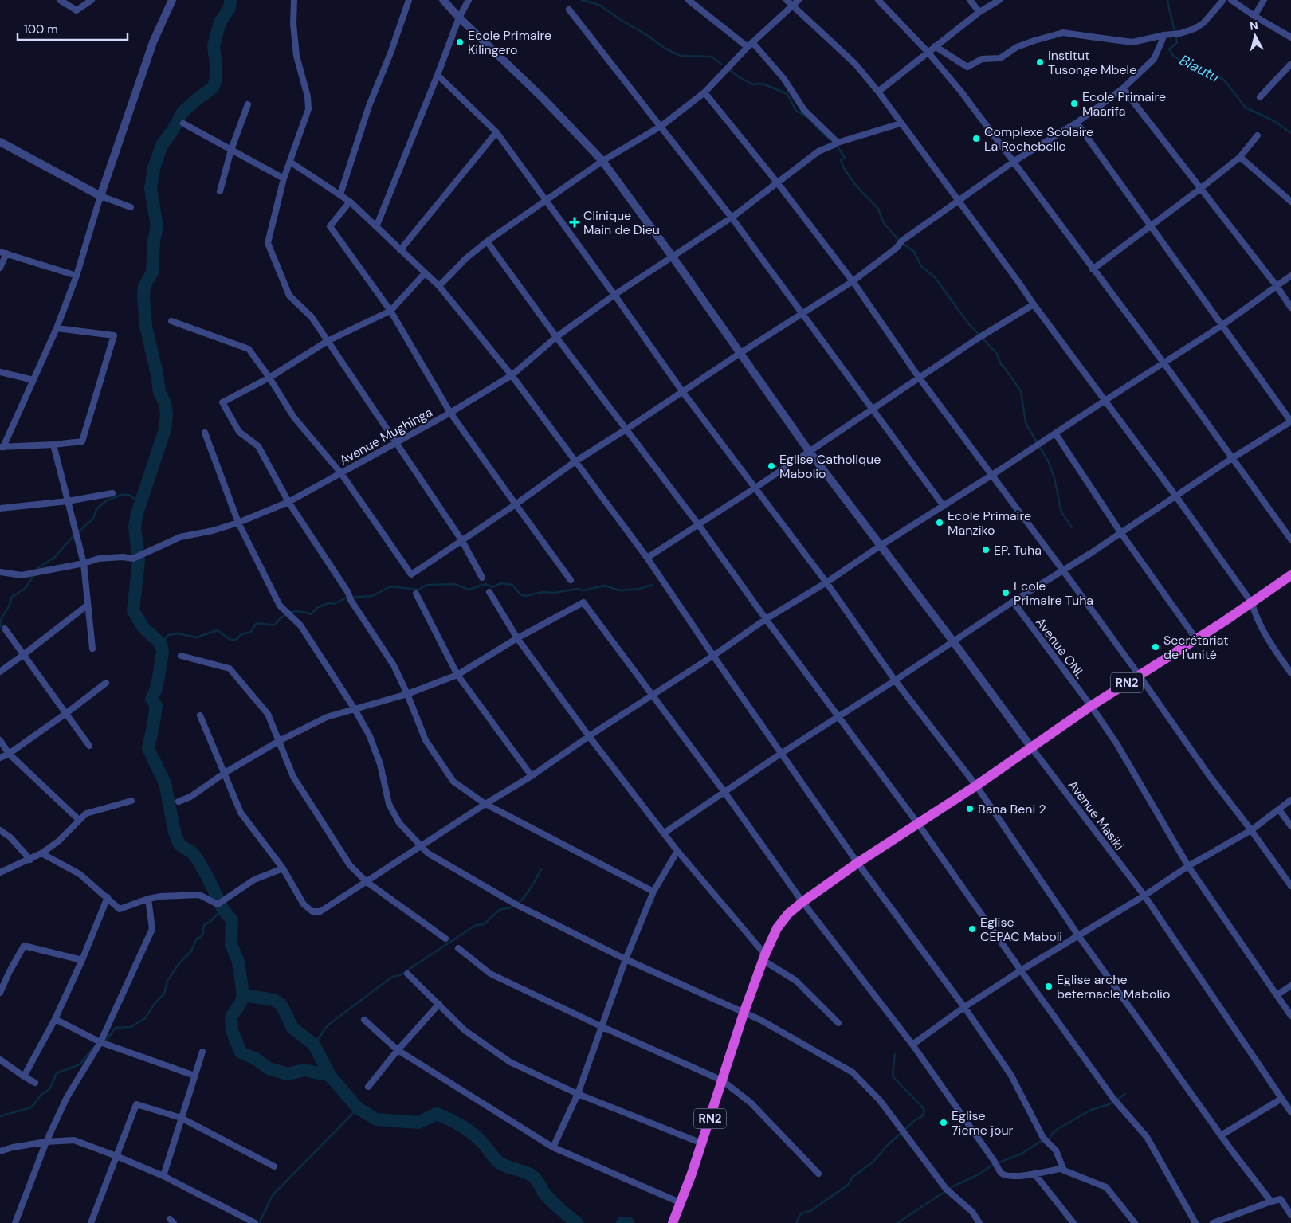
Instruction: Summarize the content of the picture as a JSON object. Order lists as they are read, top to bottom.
{
  "streets": {
    "highway": ["RN2"],
    "street": ["Avenue Mughinga", "Avenue ONL", "Avenue Masiki"]
  },
  "crossings": [
    ["Avenue ONL", "RN2"],
    ["RN2", "Avenue Masiki"]
  ],
  "water": ["Biautu"],
  "places": {
    "other": [
      "Ecole Primaire Kilingero",
      "Institut Tusonge Mbele",
      "Ecole Primaire Maarifa",
      "Complexe Scolaire La Rochebelle",
      "Eglise Catholique Mabolio",
      "Ecole Primaire Manziko",
      "EP. Tuha",
      "Ecole Primaire Tuha",
      "Secrétariat de l'unité",
      "Bana Beni 2",
      "Eglise CEPAC Maboli",
      "Eglise arche beternacle Mabolio",
      "Eglise 7ieme jour"
    ],
    "health": ["Clinique Main de Dieu"]
  },
  "scale_bar": "100 m",
  "north": "top"
}
